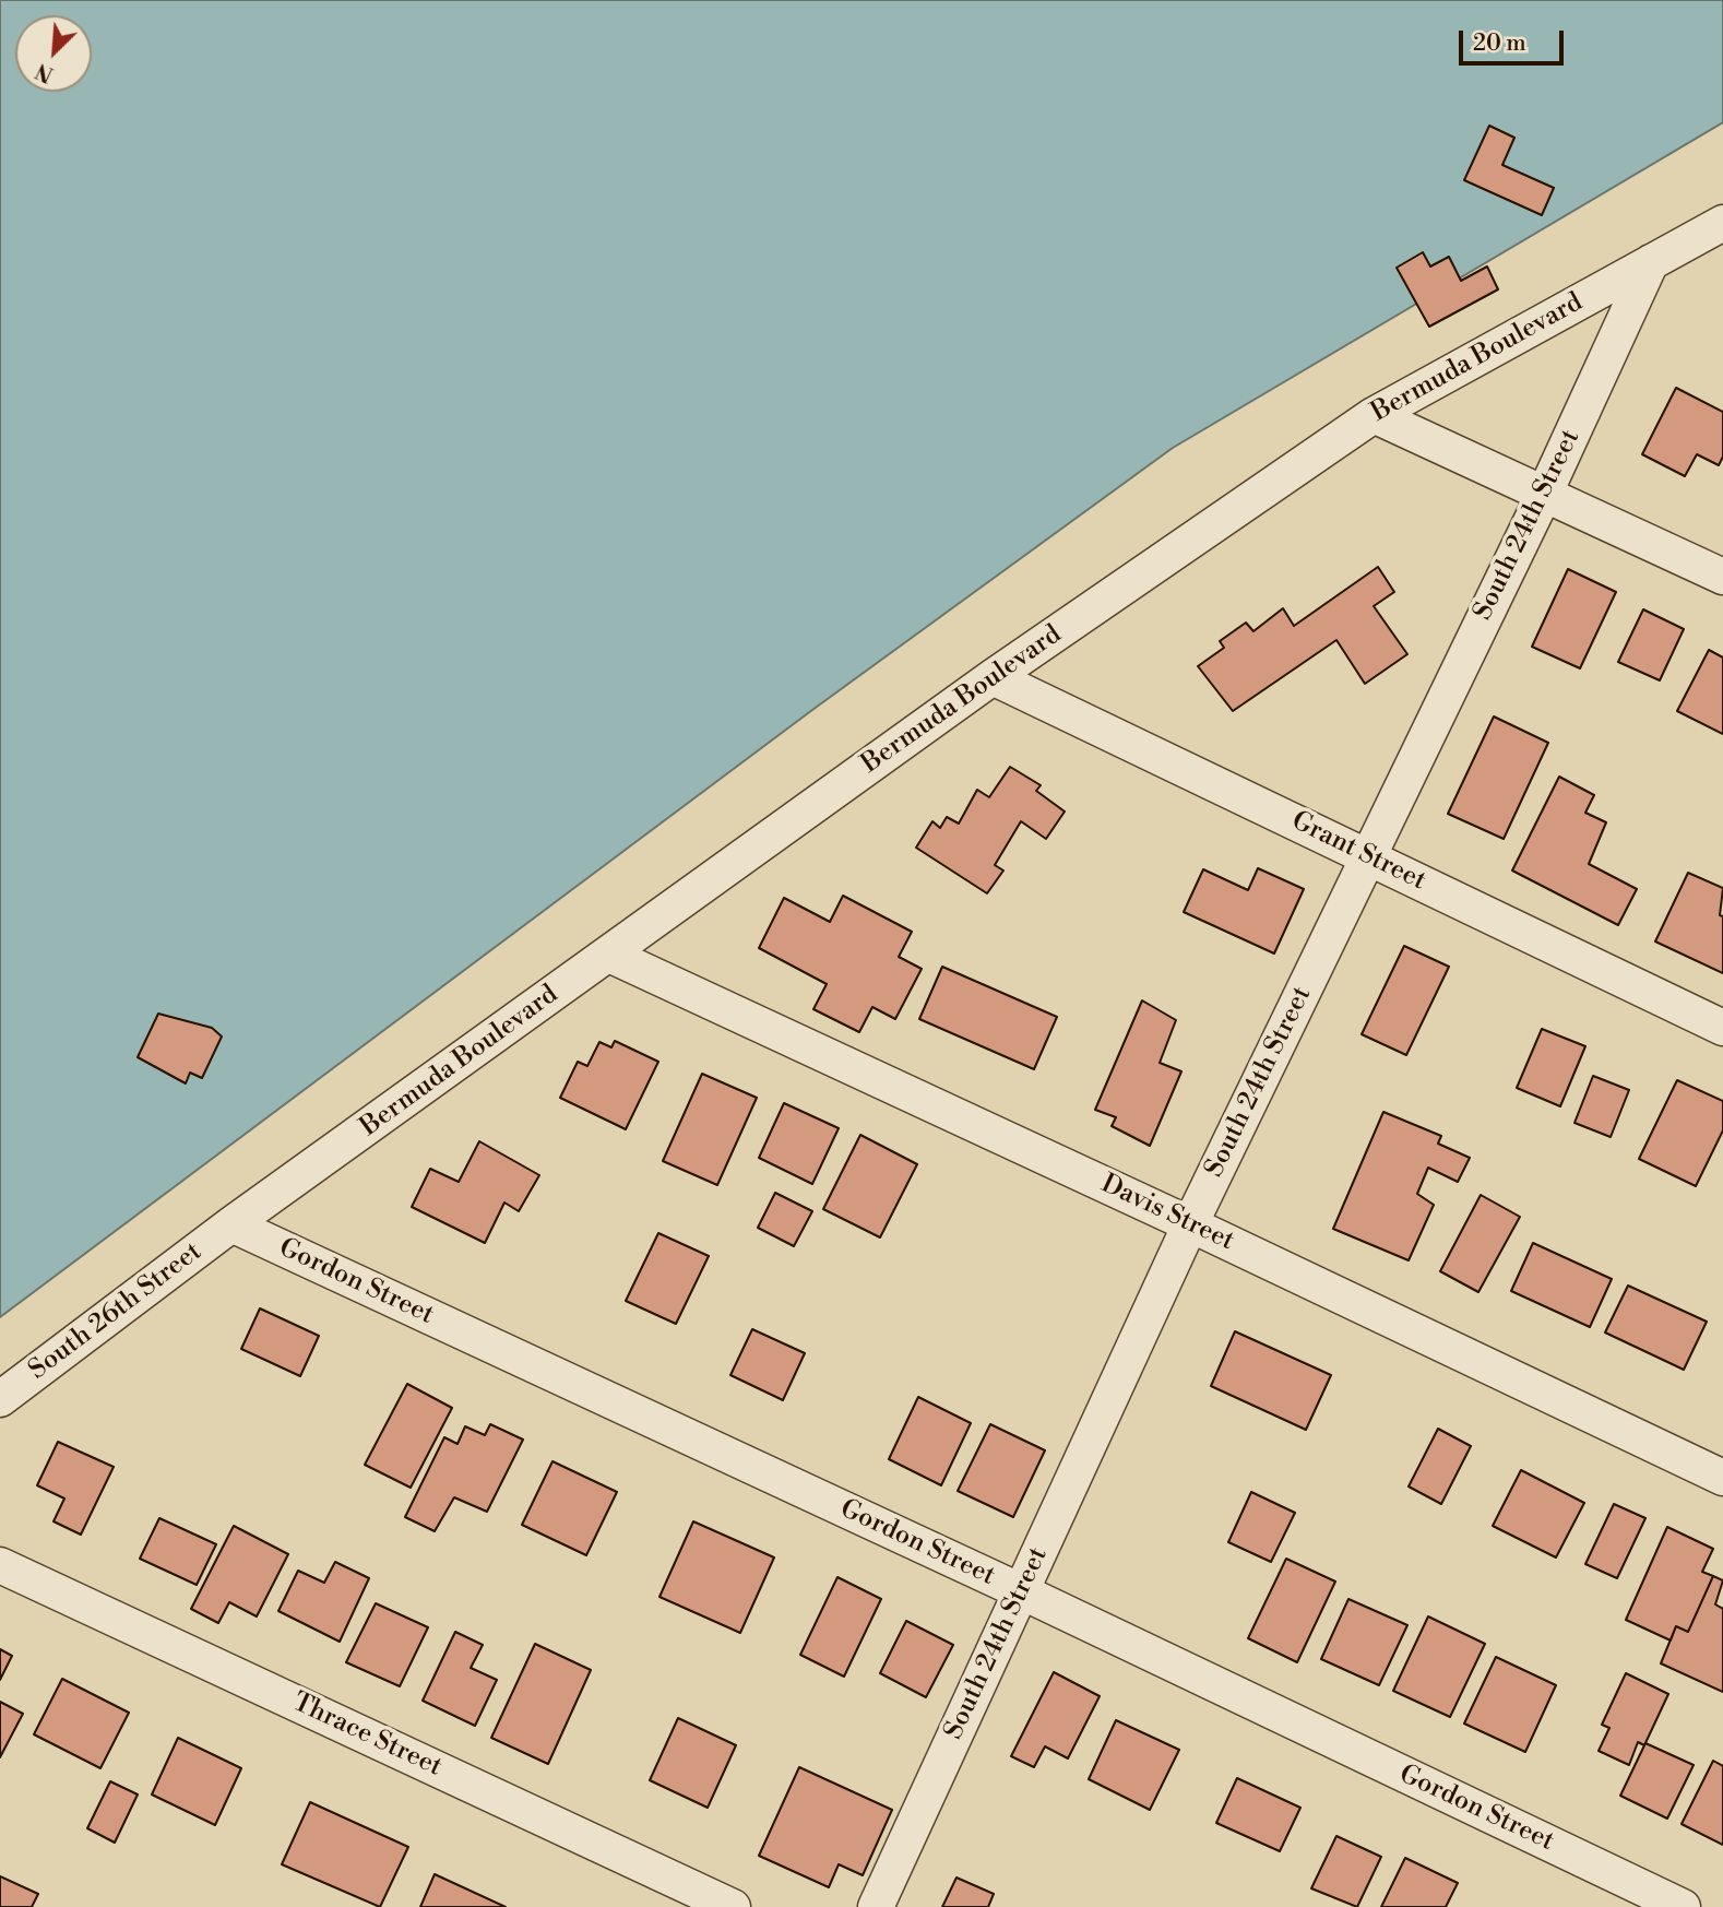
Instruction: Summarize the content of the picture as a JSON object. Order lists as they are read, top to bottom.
{
  "streets": {
    "street": [
      "Bermuda Boulevard",
      "South 24th Street",
      "Grant Street",
      "Davis Street",
      "Gordon Street",
      "South 26th Street",
      "Thrace Street"
    ]
  },
  "crossings": [
    ["Bermuda Boulevard", "South 24th Street"],
    ["Bermuda Boulevard", "Grant Street"],
    ["Bermuda Boulevard", "Davis Street"],
    ["Bermuda Boulevard", "Gordon Street"],
    ["Bermuda Boulevard", "South 26th Street"],
    ["South 24th Street", "Grant Street"],
    ["South 24th Street", "Davis Street"],
    ["South 24th Street", "Gordon Street"],
    ["Gordon Street", "South 26th Street"]
  ],
  "scale_bar": "20 m",
  "north": "bottom left"
}
